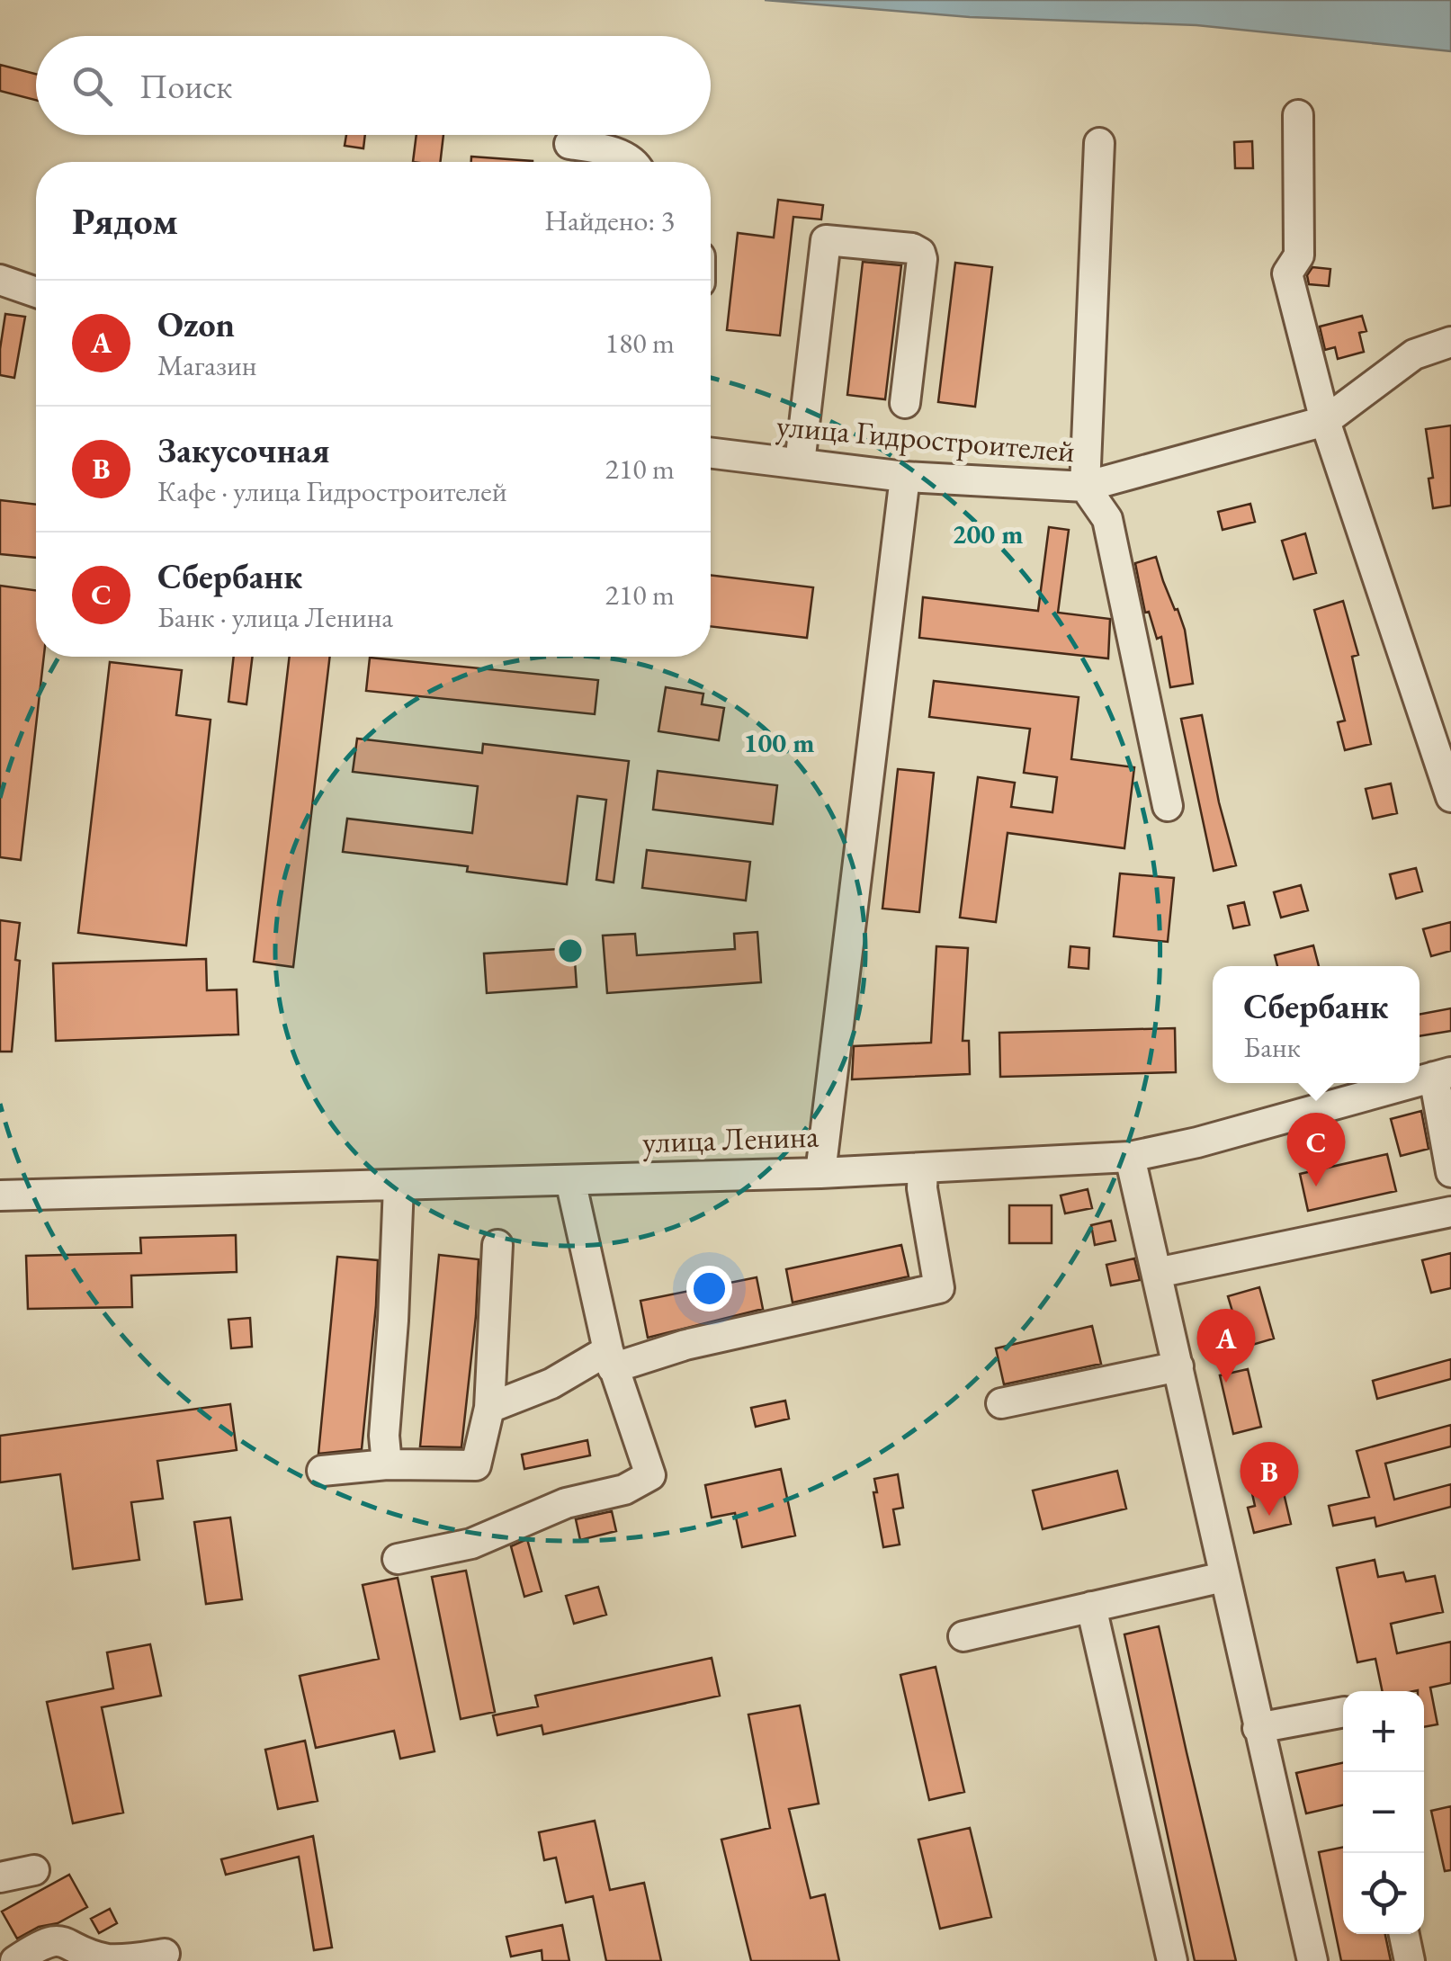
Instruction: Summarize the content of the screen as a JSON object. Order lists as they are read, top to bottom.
{
  "streets": {
    "street": ["улица Гидростроителей", "улица Ленина"]
  },
  "page": {
    "search": "Поиск",
    "heading": ["Рядом", "Найдено: 3"],
    "list": [
      {
        "mark": "A",
        "name": "Ozon",
        "note": "Магазин",
        "value": "180 m"
      },
      {
        "mark": "B",
        "name": "Закусочная",
        "note": "Кафе · улица Гидростроителей",
        "value": "210 m"
      },
      {
        "mark": "C",
        "name": "Сбербанк",
        "note": "Банк · улица Ленина",
        "value": "210 m"
      }
    ],
    "popup": ["Сбербанк", "Банк"],
    "pins": ["C", "A", "B"],
    "map_buttons": ["+", "−"]
  },
  "rings": ["200 m", "100 m"]
}
